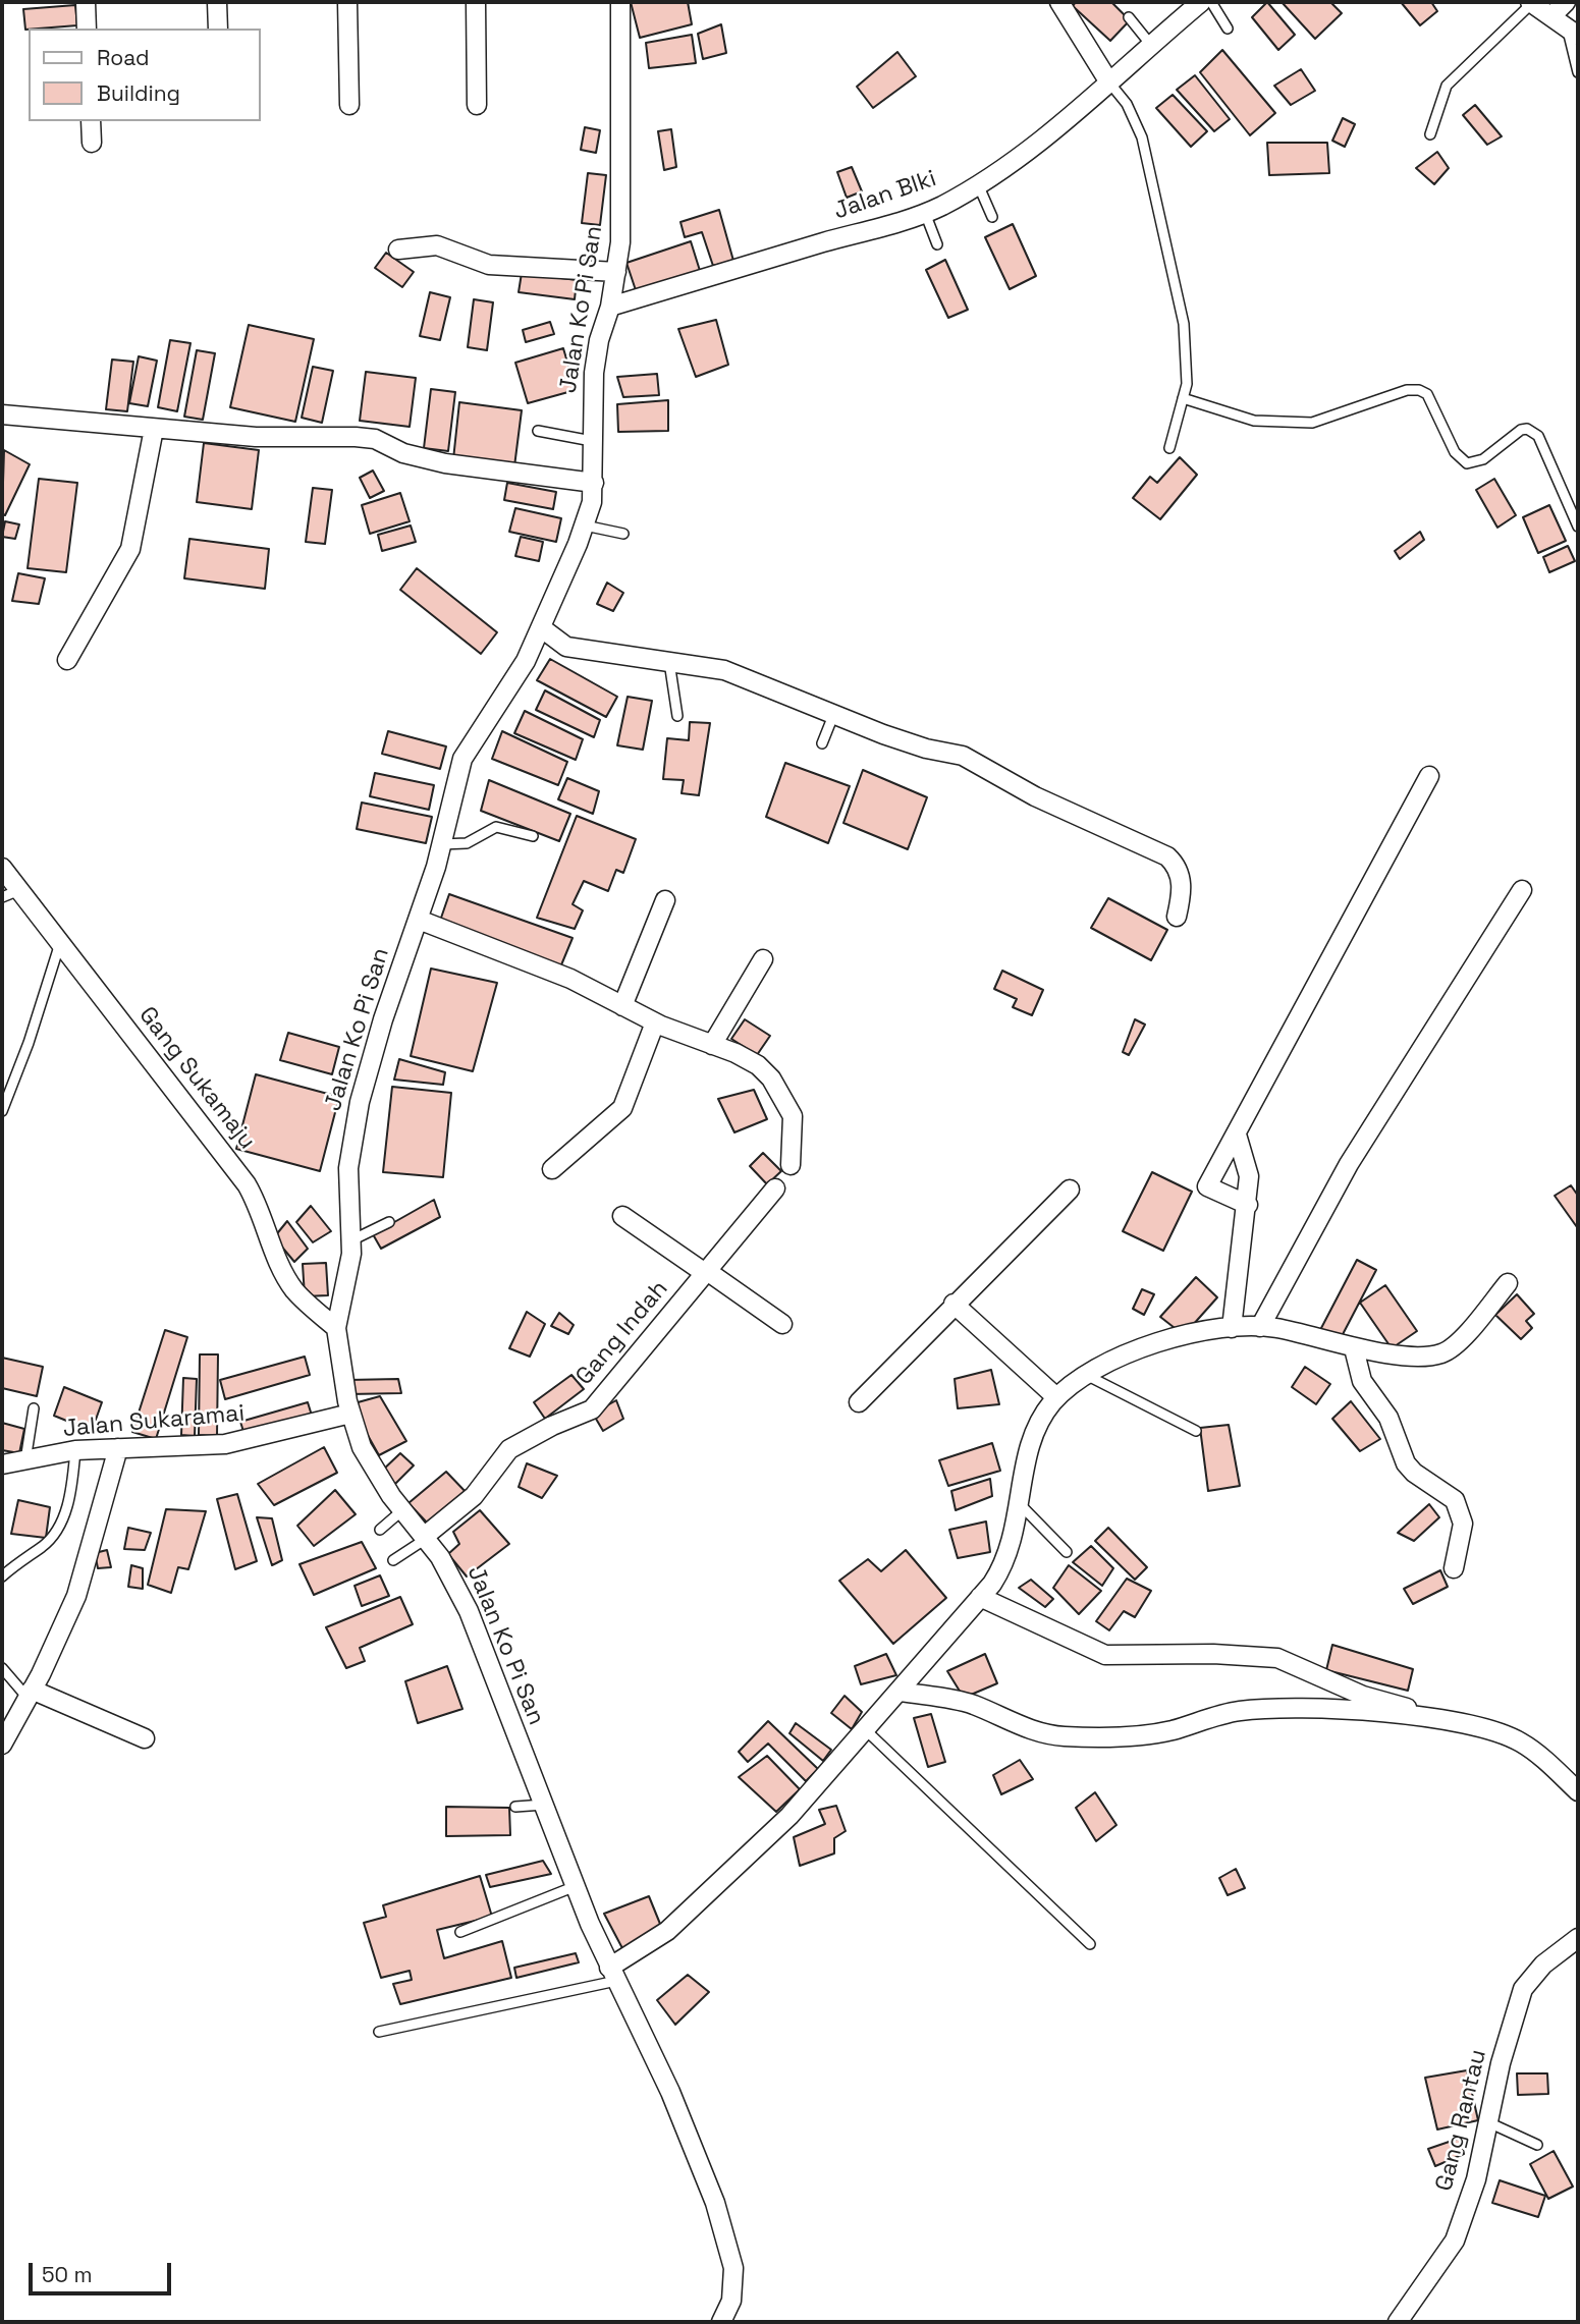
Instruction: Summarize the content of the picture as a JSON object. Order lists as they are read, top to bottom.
{
  "streets": {
    "street": [
      "Jalan Blki",
      "Jalan Ko Pi San",
      "Gang Sukamaju",
      "Gang Indah",
      "Jalan Sukaramai",
      "Gang Rantau"
    ]
  },
  "crossings": [
    ["Jalan Blki", "Jalan Ko Pi San"],
    ["Jalan Ko Pi San", "Gang Sukamaju"],
    ["Jalan Ko Pi San", "Gang Indah"],
    ["Jalan Ko Pi San", "Jalan Sukaramai"]
  ],
  "legend": ["Road", "Building"],
  "scale_bar": "50 m"
}
